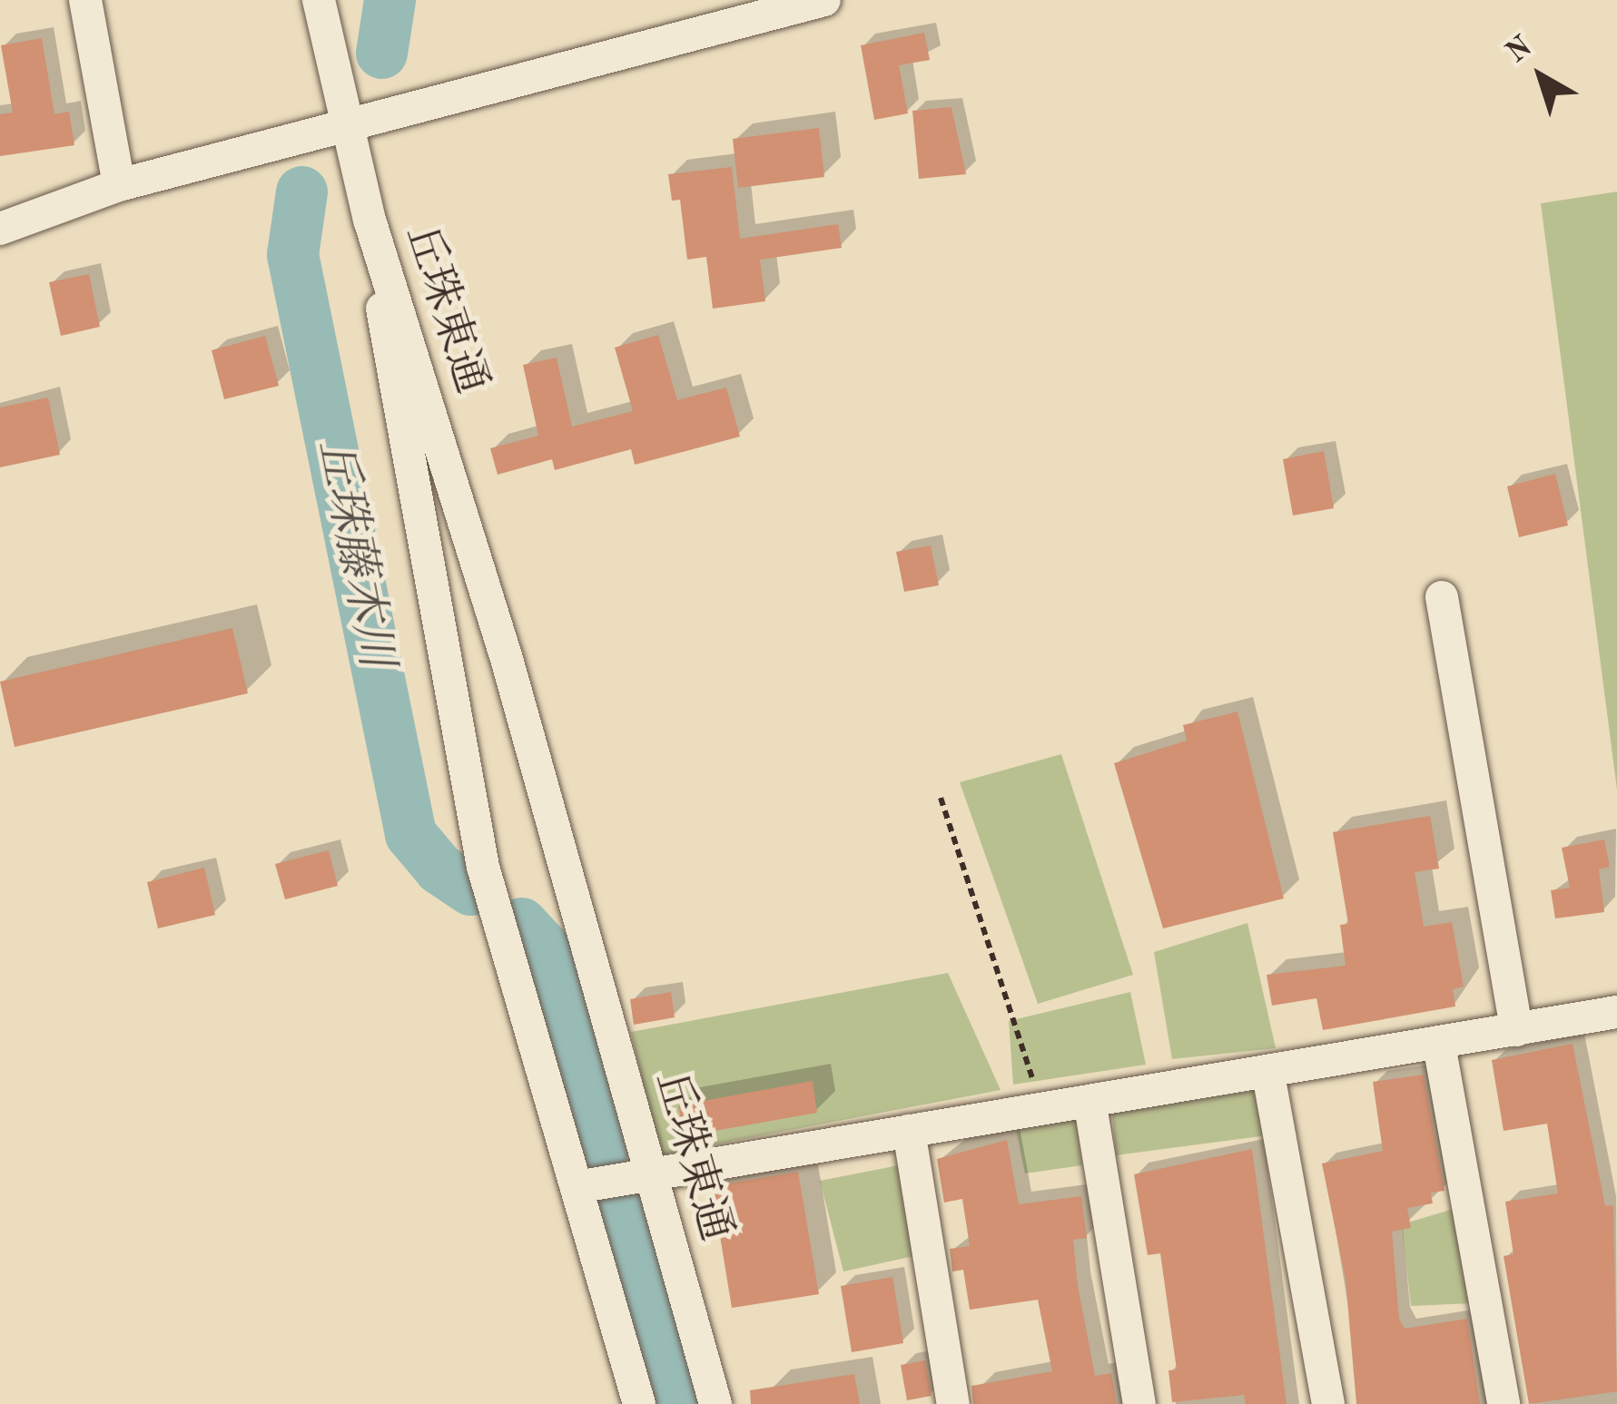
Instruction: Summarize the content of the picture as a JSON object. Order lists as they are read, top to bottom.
{
  "streets": {
    "street": ["丘珠東通"]
  },
  "water": ["丘珠藤木川"],
  "north": "top left"
}
